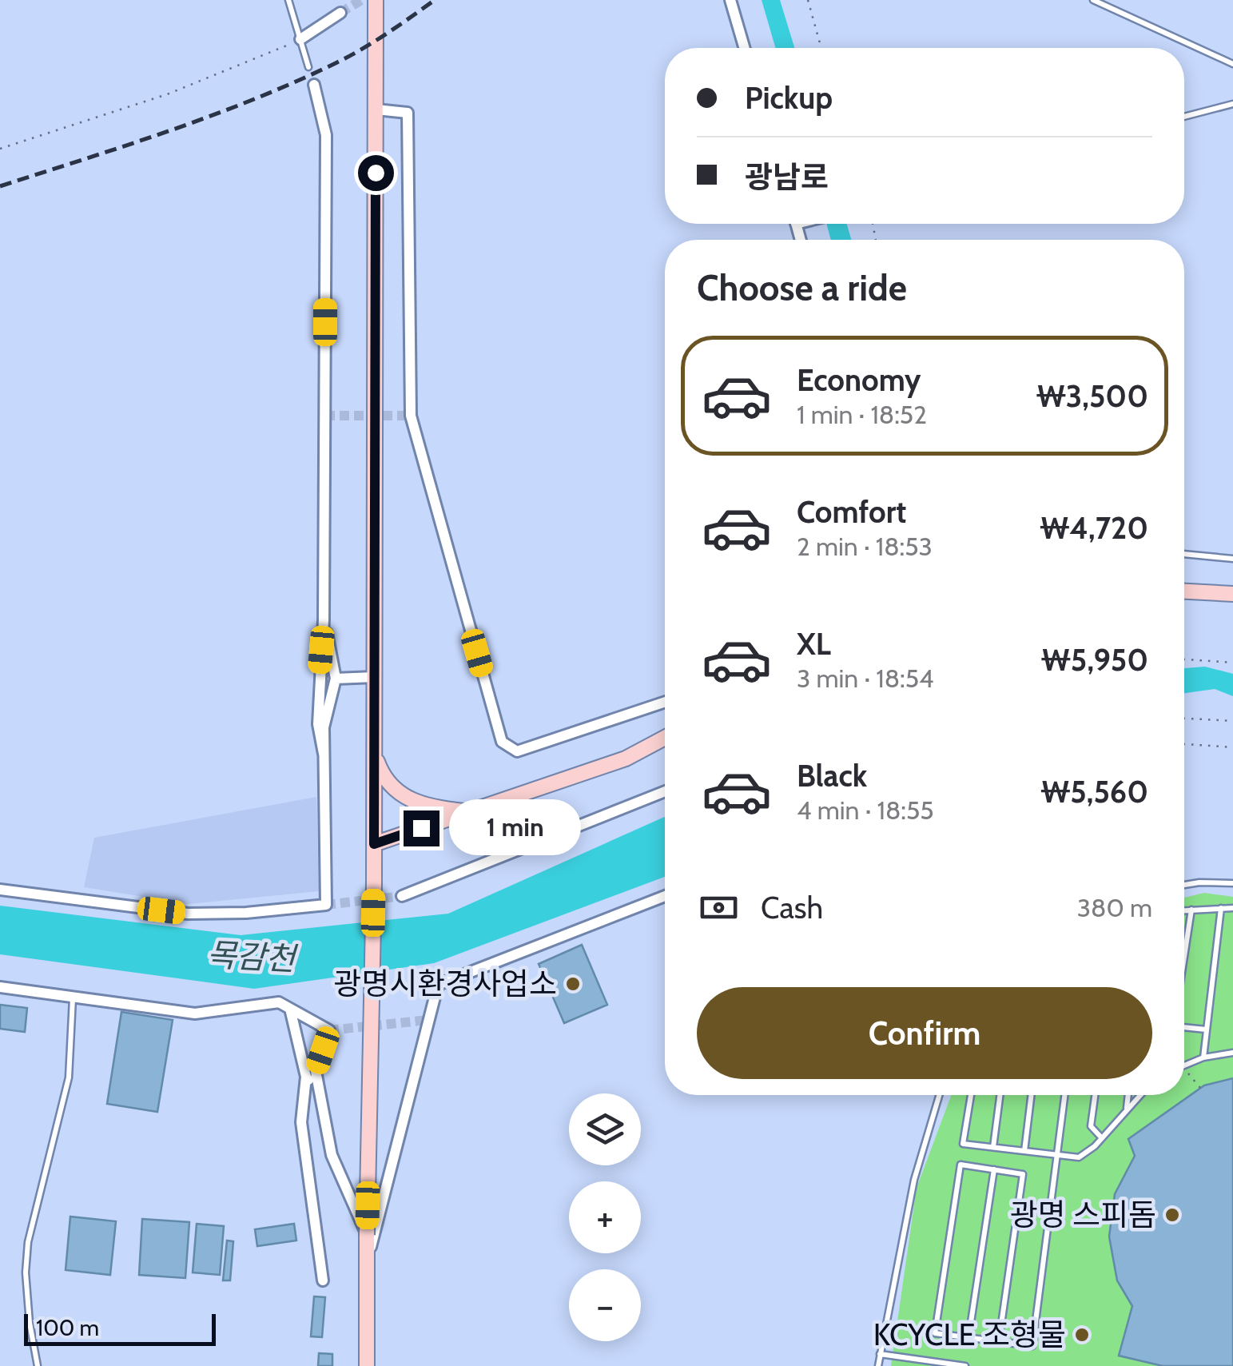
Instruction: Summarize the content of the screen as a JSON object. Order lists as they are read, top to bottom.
{
  "water": ["목감천"],
  "places": ["광명시환경사업소", "광명 스피돔", "KCYCLE 조형물"],
  "scale_bar": "100 m",
  "page": {
    "banner": ["Pickup", "광남로"],
    "heading": "Choose a ride",
    "list": [
      {
        "name": "Economy",
        "note": "1 min · 18:52",
        "value": "₩3,500"
      },
      {
        "name": "Comfort",
        "note": "2 min · 18:53",
        "value": "₩4,720"
      },
      {
        "name": "XL",
        "note": "3 min · 18:54",
        "value": "₩5,950"
      },
      {
        "name": "Black",
        "note": "4 min · 18:55",
        "value": "₩5,560"
      }
    ],
    "bubble": "1 min",
    "pay": ["Cash", "380 m"],
    "buttons": "Confirm",
    "map_buttons": ["+", "−"],
    "scale": "100 m"
  }
}
